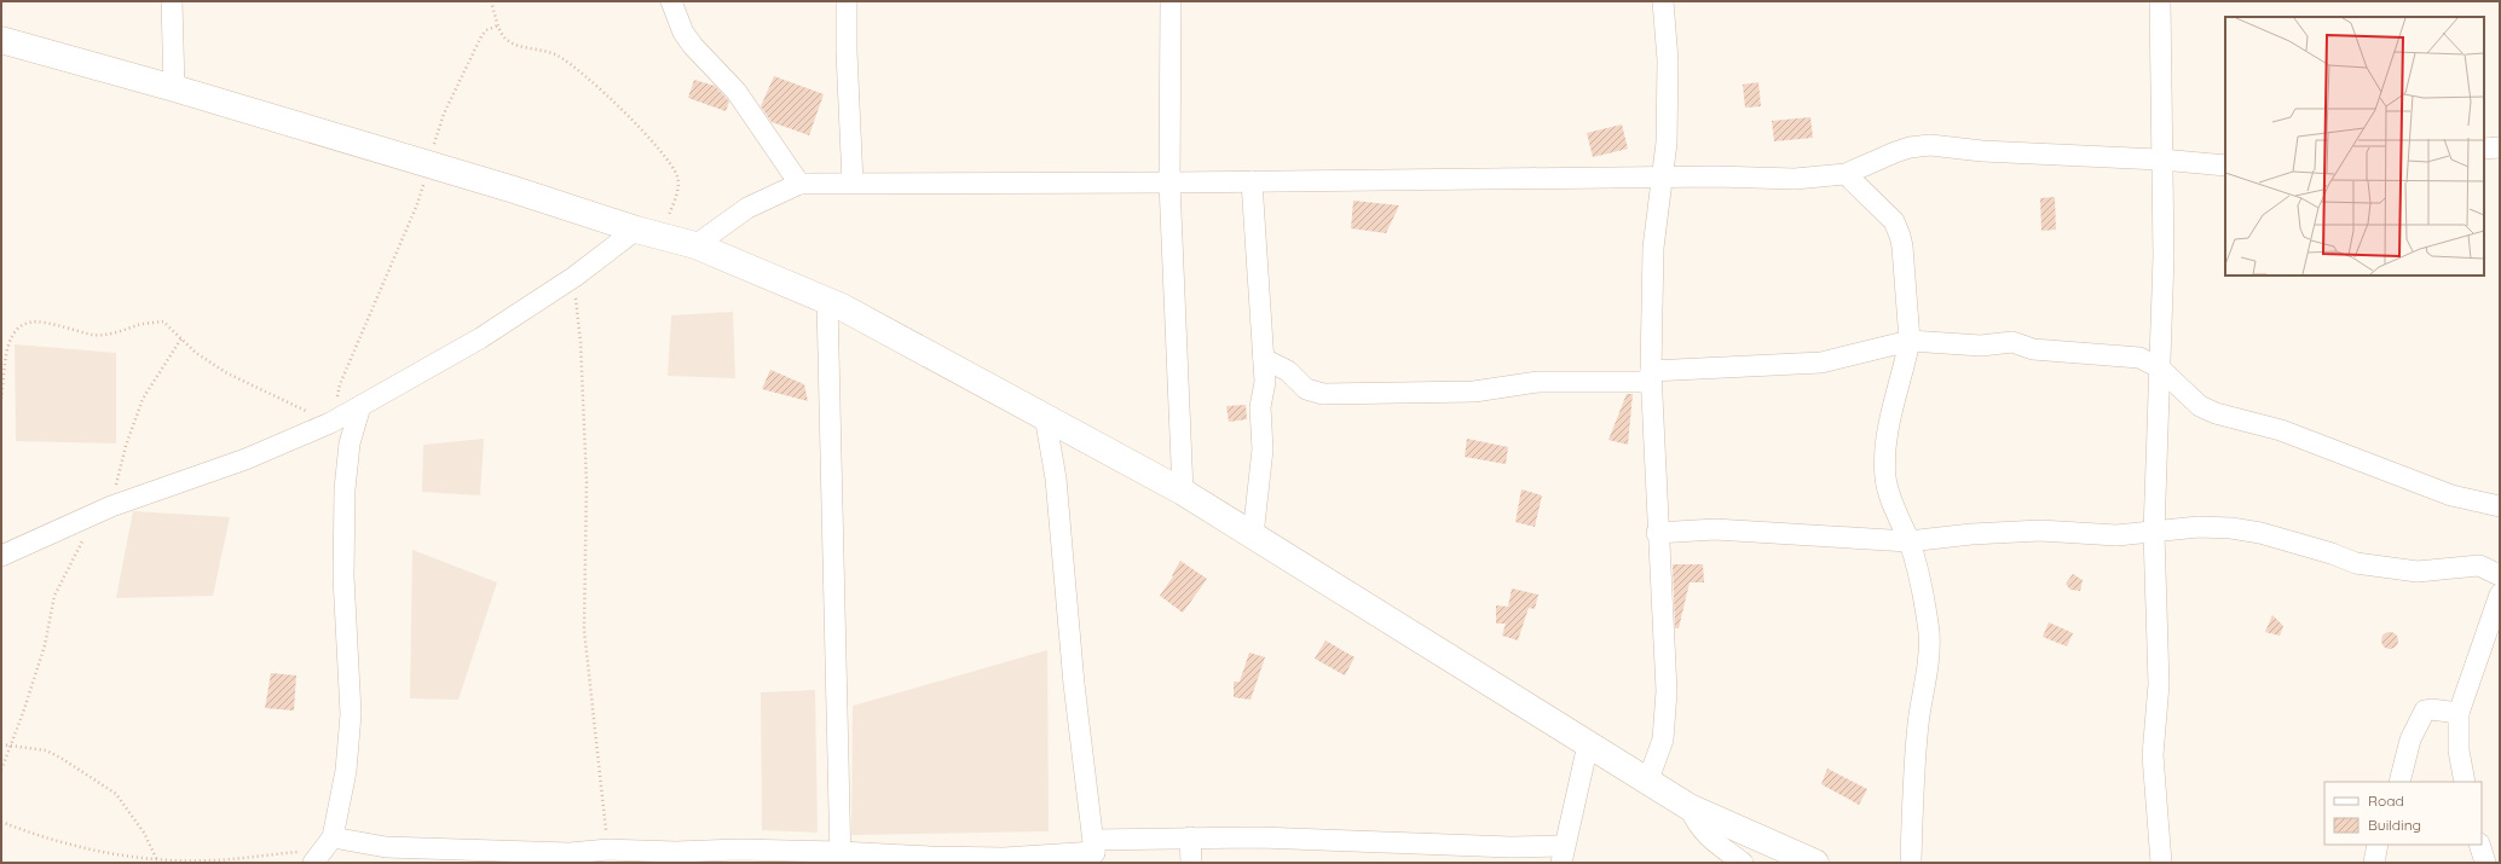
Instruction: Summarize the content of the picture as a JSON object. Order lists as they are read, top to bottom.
{
  "legend": ["Road", "Building"]
}
